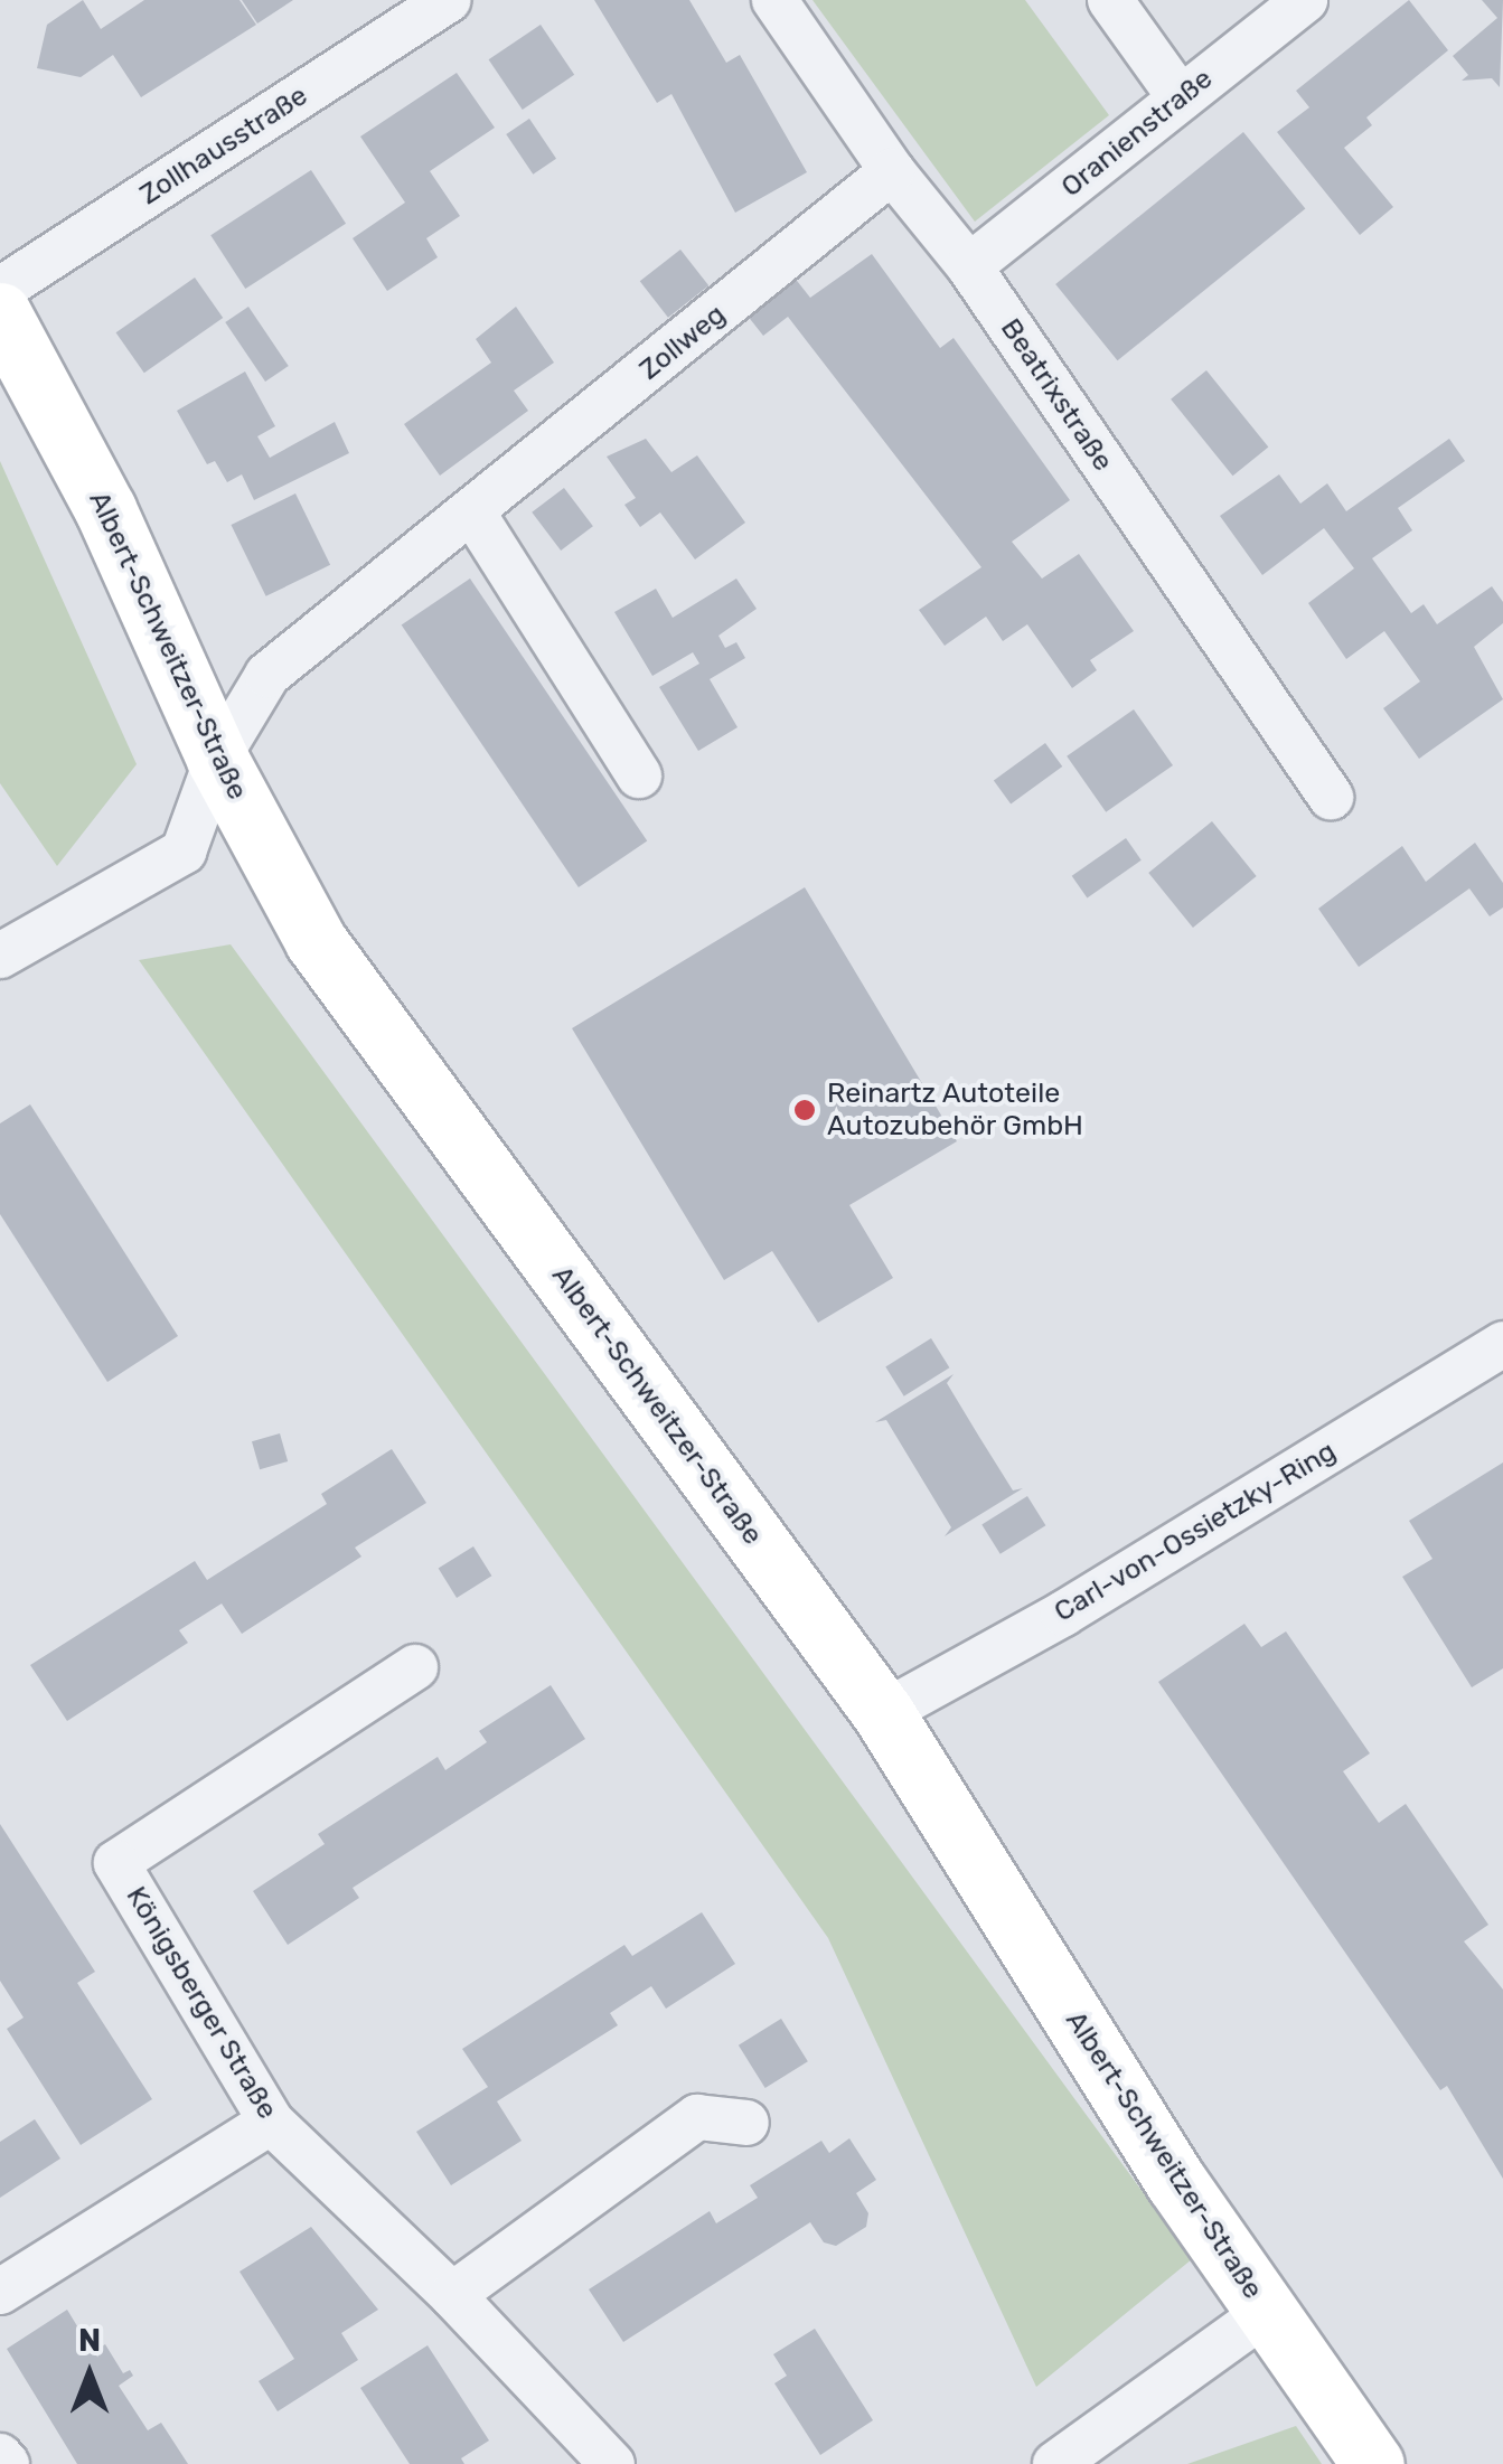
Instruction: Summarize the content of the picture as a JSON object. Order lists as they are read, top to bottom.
{
  "streets": {
    "street": [
      "Oranienstraße",
      "Zollhausstraße",
      "Zollweg",
      "Beatrixstraße",
      "Albert-Schweitzer-Straße",
      "Carl-von-Ossietzky-Ring",
      "Königsberger Straße"
    ]
  },
  "crossings": [
    ["Oranienstraße", "Beatrixstraße"],
    ["Zollweg", "Beatrixstraße"],
    ["Zollweg", "Albert-Schweitzer-Straße"],
    ["Albert-Schweitzer-Straße", "Carl-von-Ossietzky-Ring"]
  ],
  "places": ["Reinartz Autoteile Autozubehör GmbH"],
  "north": "top"
}
